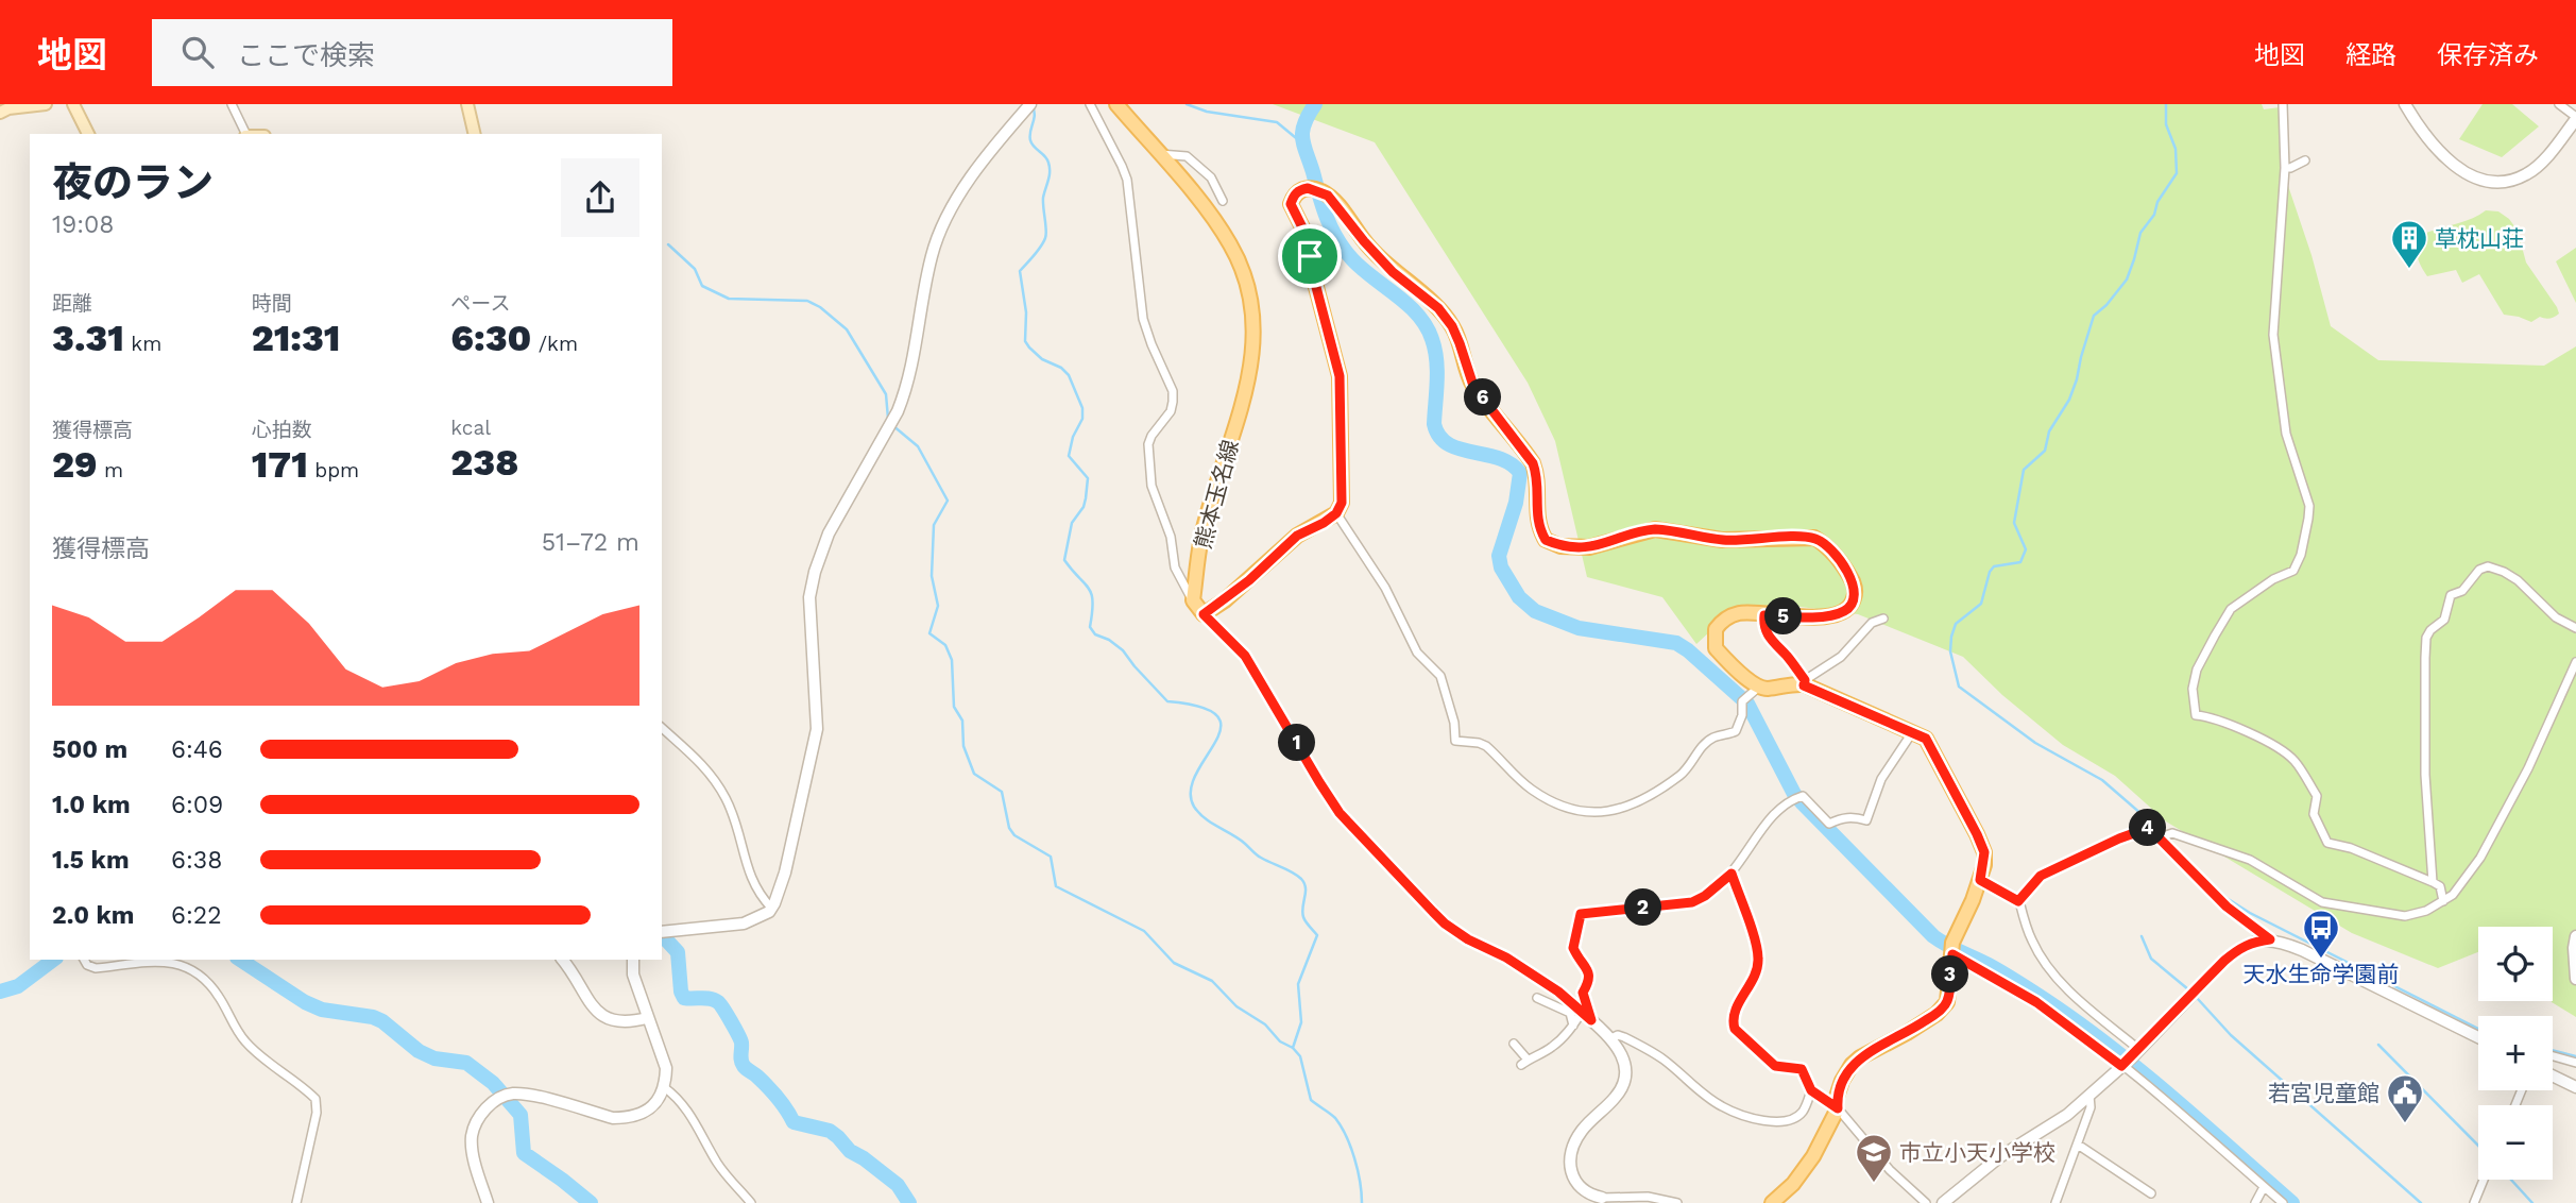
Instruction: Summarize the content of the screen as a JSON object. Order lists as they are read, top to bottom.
{
  "streets": {
    "main road": ["熊本玉名線"]
  },
  "places": {
    "building": ["草枕山荘"],
    "bus stop": ["天水生命学園前"],
    "public building": ["若宮児童館"],
    "school or university": ["市立小天小学校"]
  },
  "page": {
    "header": "地図",
    "search": "ここで検索",
    "nav": ["地図", "経路", "保存済み"],
    "heading": ["夜のラン", "19:08"],
    "stats": [
      ["距離", "3.31 km"],
      ["時間", "21:31"],
      ["ペース", "6:30 /km"],
      ["獲得標高", "29 m"],
      ["心拍数", "171 bpm"],
      ["kcal", "238"]
    ],
    "pins": [
      "6",
      "5",
      "1",
      "4",
      "2",
      "3"
    ],
    "chart": ["獲得標高", "51–72 m"],
    "list": [
      {
        "name": "500 m",
        "note": "6:46"
      },
      {
        "name": "1.0 km",
        "note": "6:09"
      },
      {
        "name": "1.5 km",
        "note": "6:38"
      },
      {
        "name": "2.0 km",
        "note": "6:22"
      }
    ],
    "map_buttons": ["+", "−"]
  }
}
